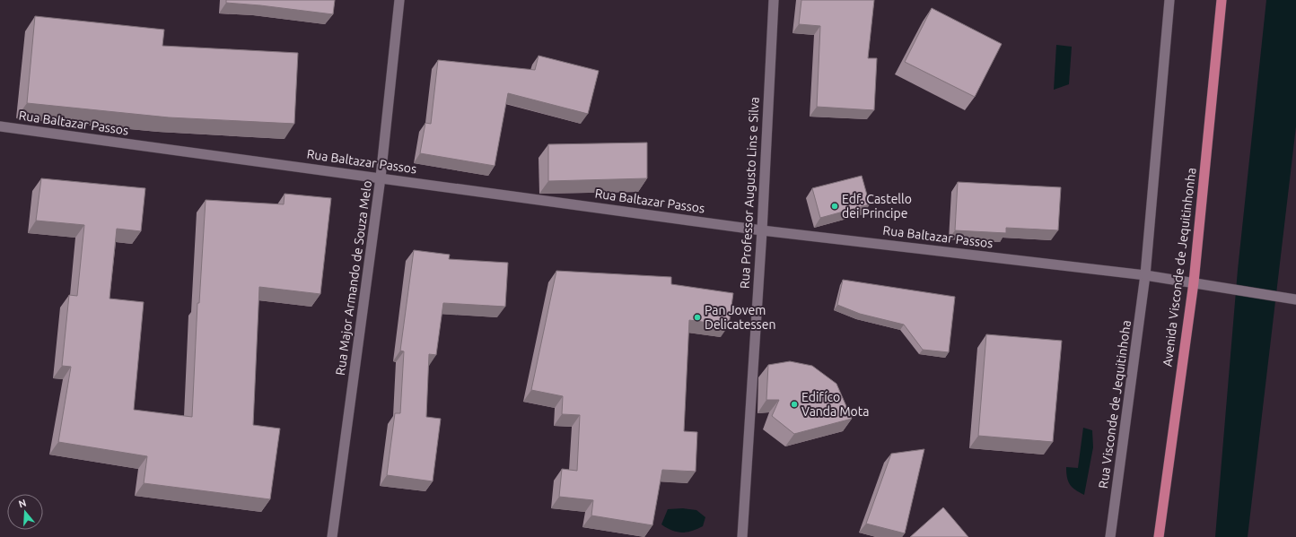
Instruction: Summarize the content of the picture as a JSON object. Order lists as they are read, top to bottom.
{
  "streets": {
    "main road": ["Avenida Visconde de Jequitinhonha"],
    "street": [
      "Rua Baltazar Passos",
      "Rua Professor Augusto Lins e Silva",
      "Rua Major Armando de Souza Melo",
      "Rua Visconde de Jequitinhoha"
    ]
  },
  "crossings": [
    ["Rua Baltazar Passos", "Rua Professor Augusto Lins e Silva"],
    ["Rua Baltazar Passos", "Avenida Visconde de Jequitinhonha"],
    ["Rua Baltazar Passos", "Rua Major Armando de Souza Melo"],
    ["Rua Baltazar Passos", "Rua Visconde de Jequitinhoha"]
  ],
  "places": ["Edf. Castello dei Principe", "Pan Jovem Delicatessen", "Edifíco Vanda Mota"],
  "north": "top"
}
